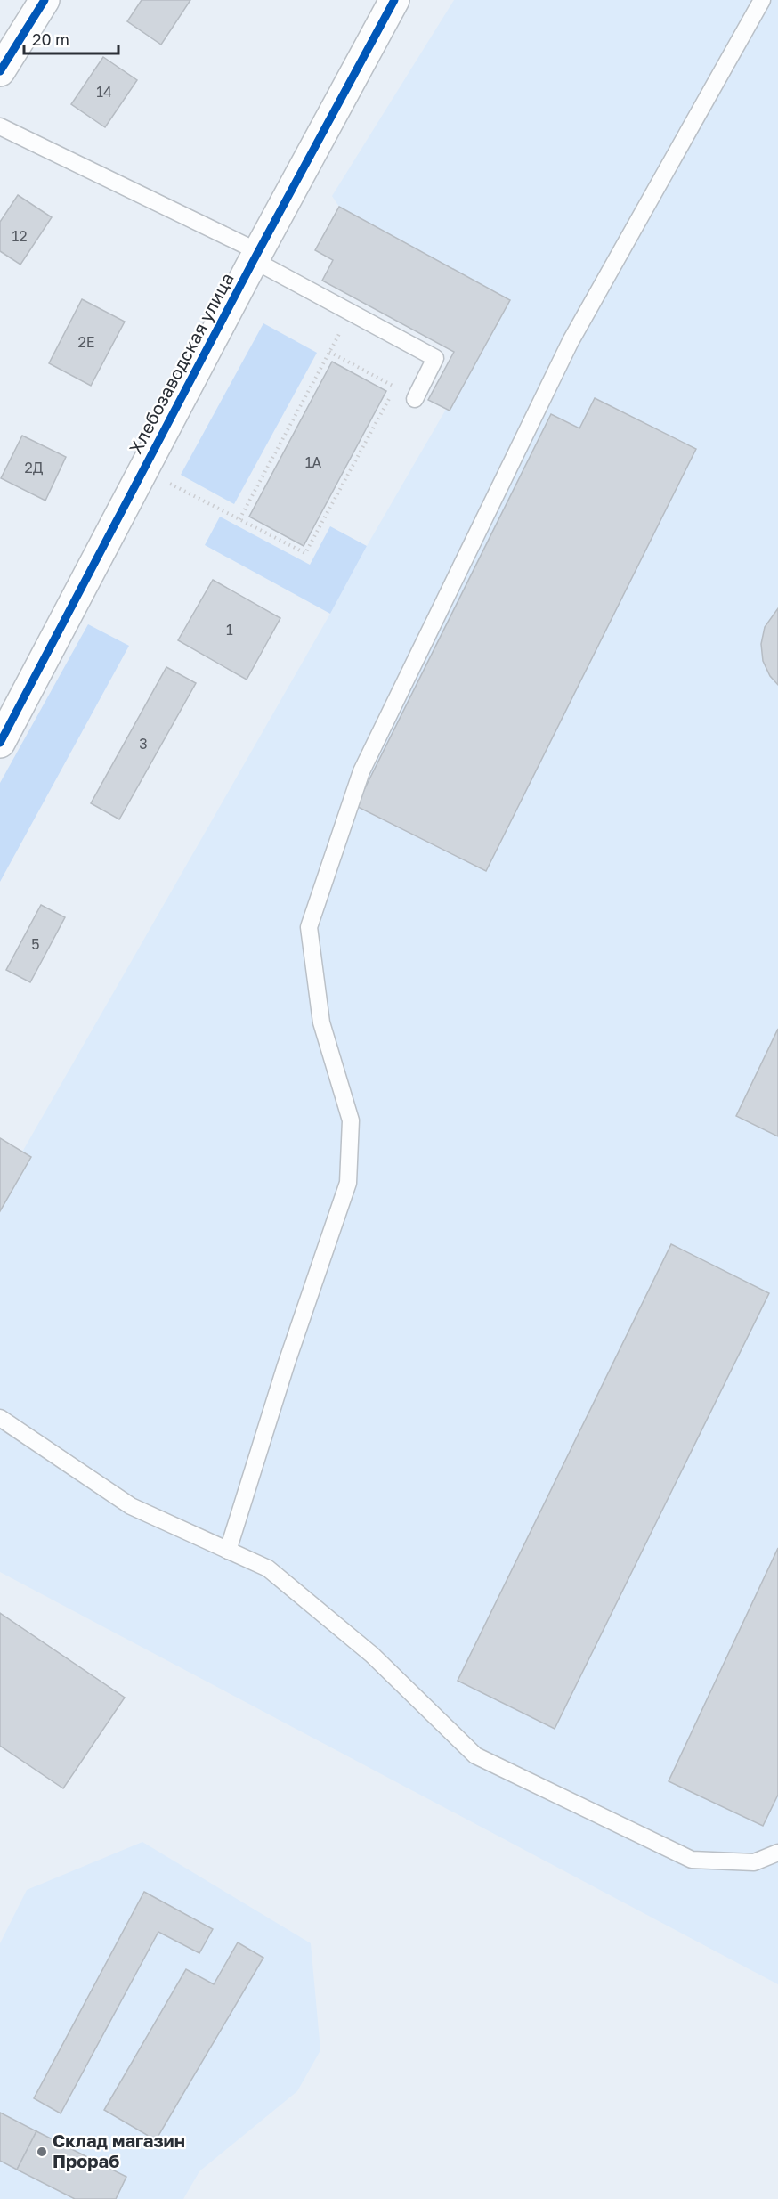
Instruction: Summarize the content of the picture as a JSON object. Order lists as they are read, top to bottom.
{
  "streets": {
    "street": ["Хлебозаводская улица"]
  },
  "places": ["Склад магазин Прораб"],
  "house_numbers": [
    "14",
    "12",
    "2Е",
    "1А",
    "2Д",
    "1",
    "3",
    "5"
  ],
  "scale_bar": "20 m"
}
